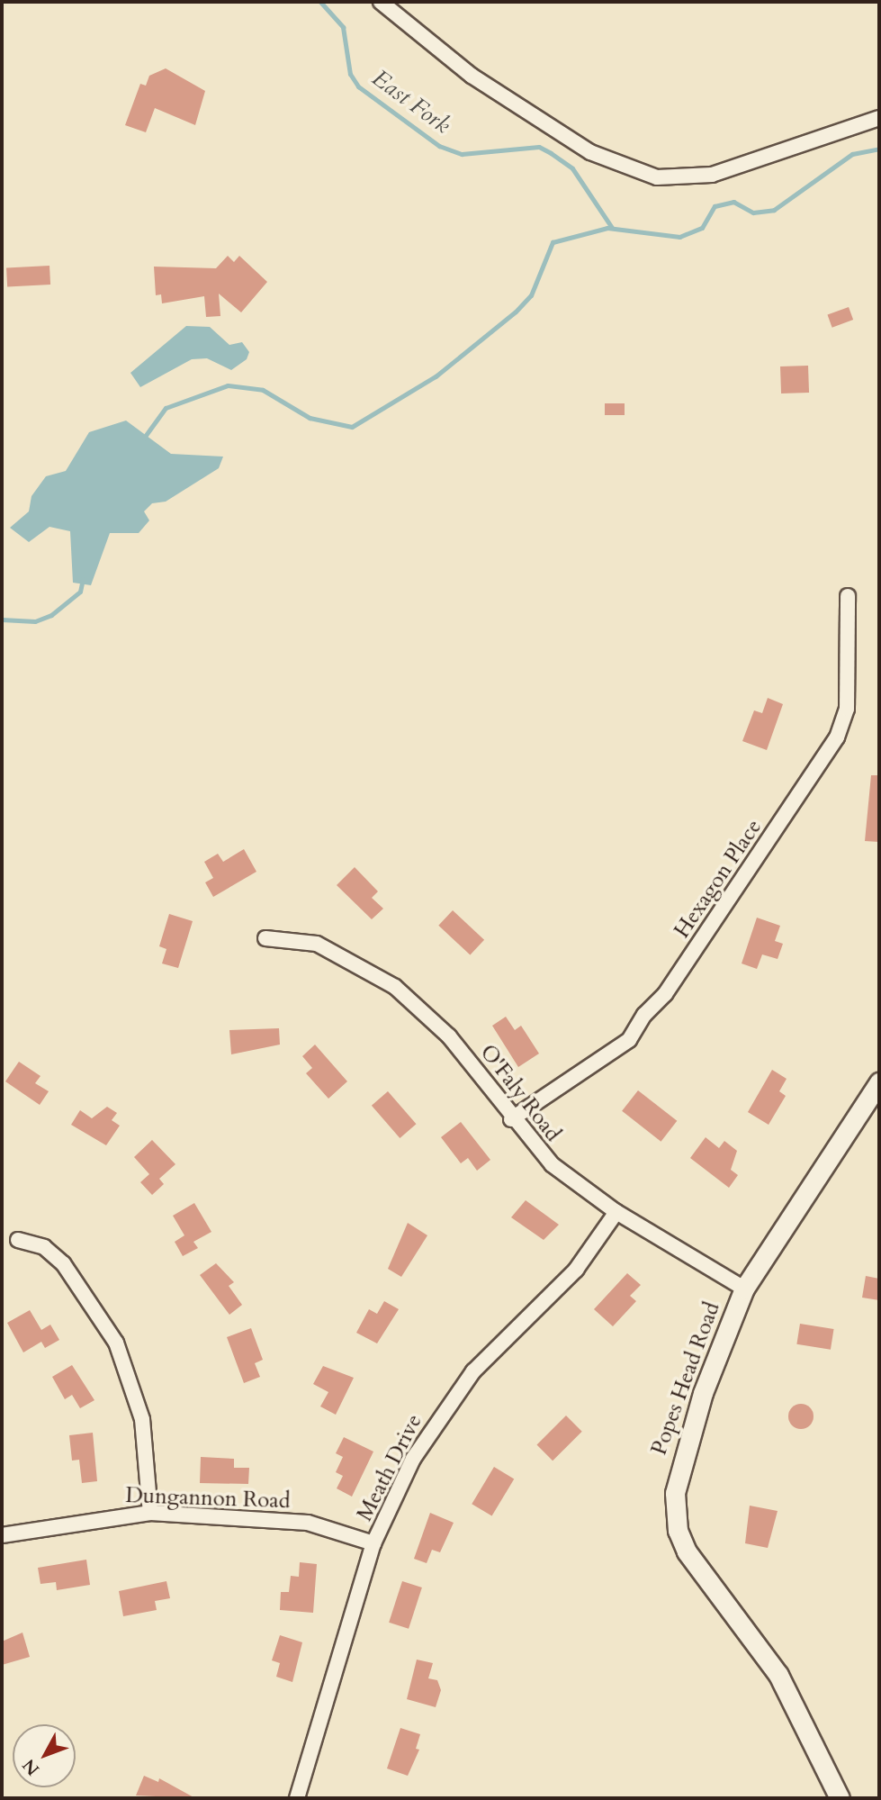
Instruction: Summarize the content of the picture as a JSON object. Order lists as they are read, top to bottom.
{
  "streets": {
    "street": [
      "Hexagon Place",
      "O'Faly Road",
      "Popes Head Road",
      "Meath Drive",
      "Dungannon Road"
    ]
  },
  "crossings": [
    ["Hexagon Place", "O'Faly Road"],
    ["O'Faly Road", "Popes Head Road"],
    ["O'Faly Road", "Meath Drive"],
    ["Meath Drive", "Dungannon Road"]
  ],
  "water": ["East Fork"],
  "north": "bottom left"
}
